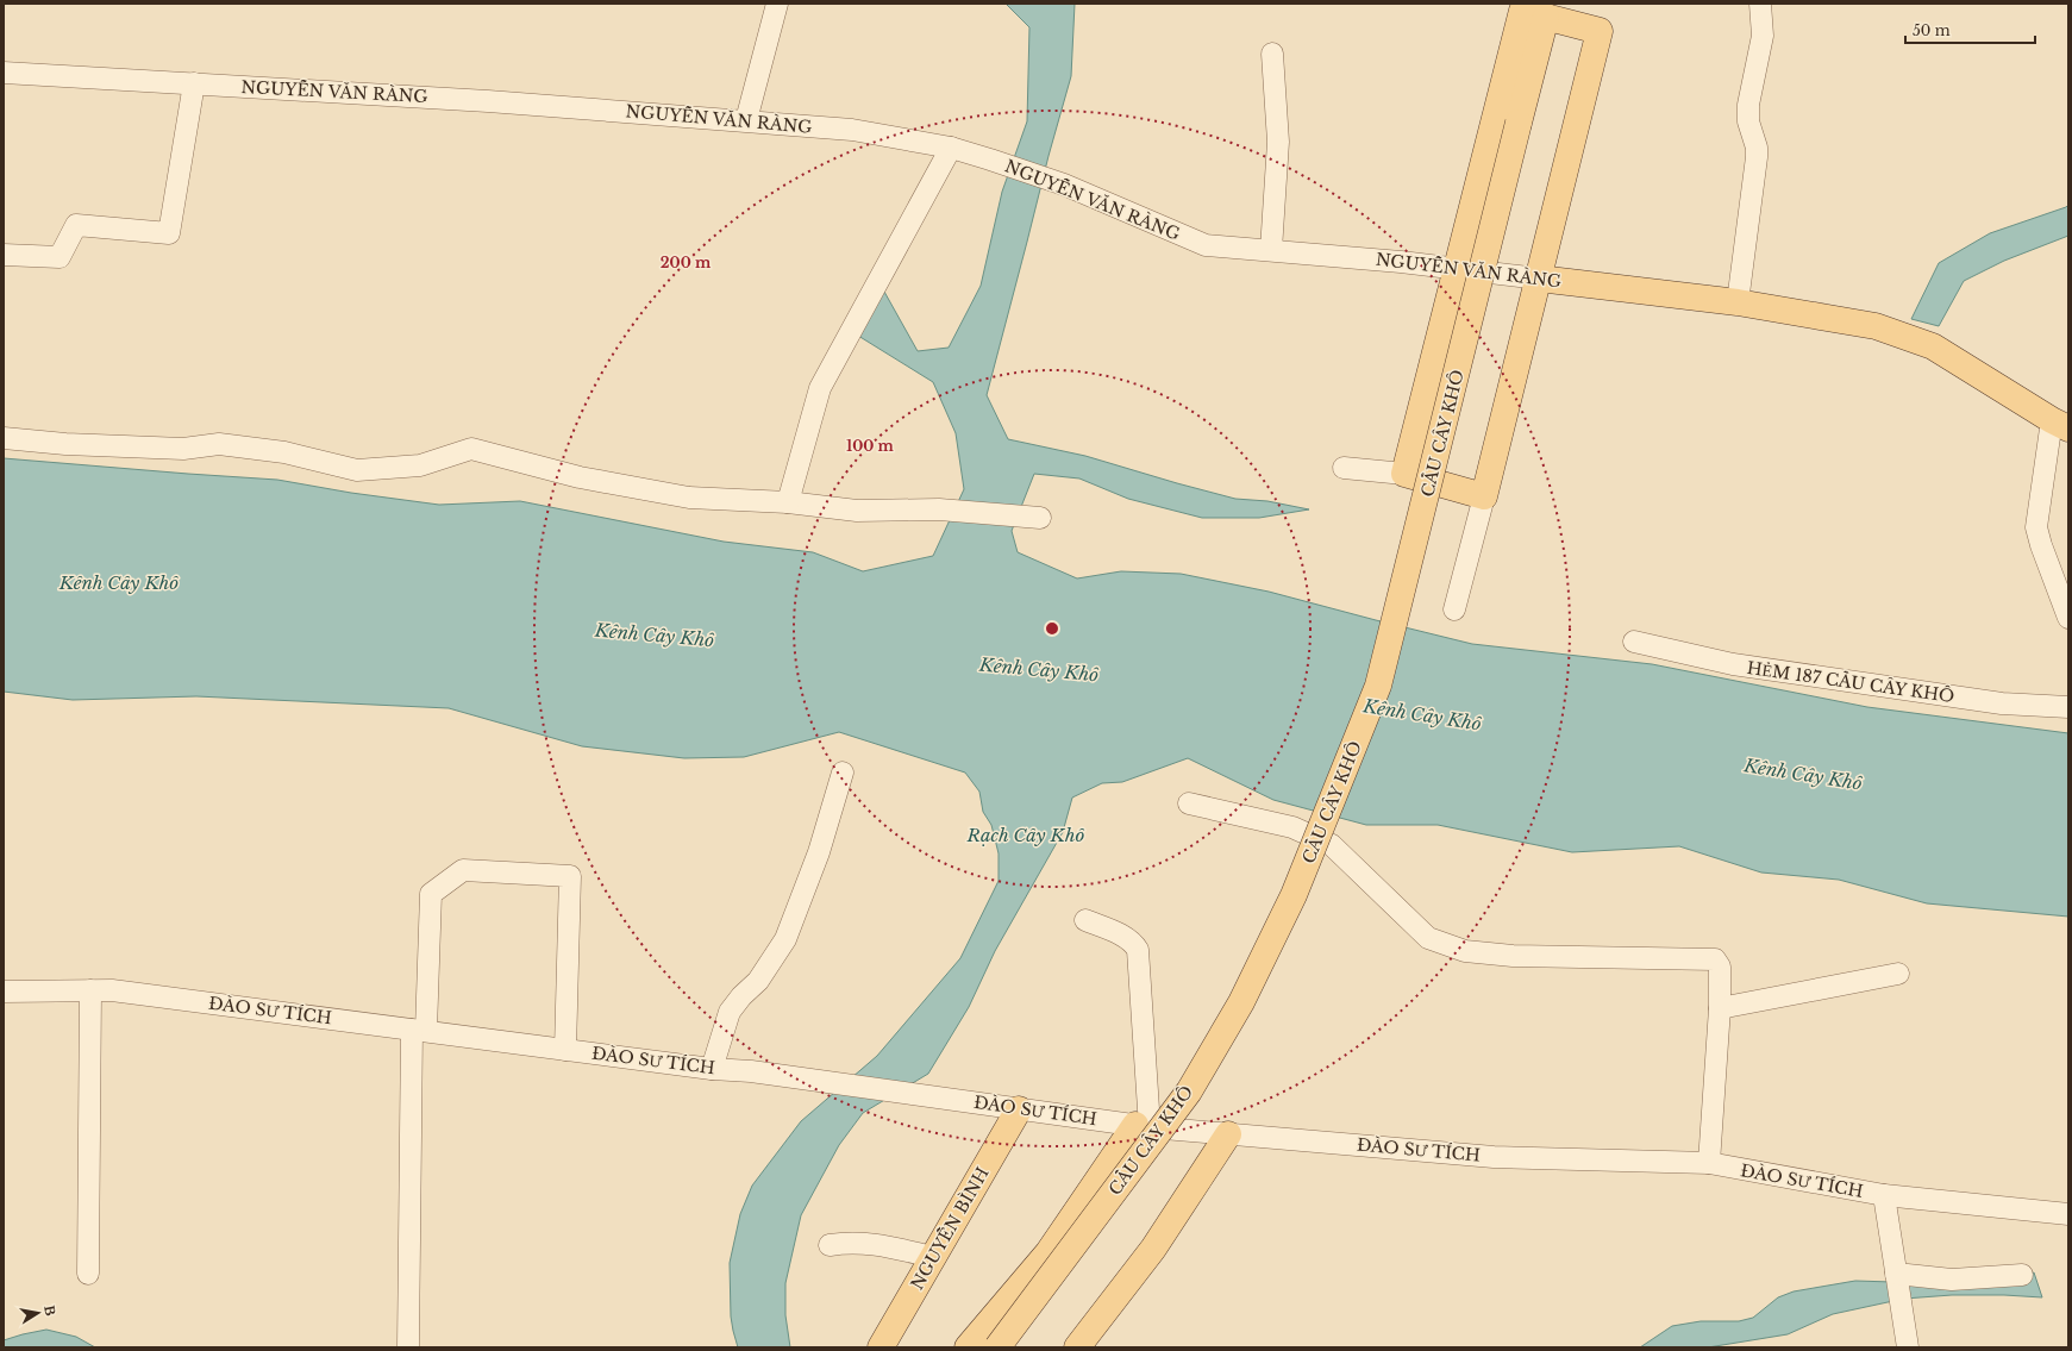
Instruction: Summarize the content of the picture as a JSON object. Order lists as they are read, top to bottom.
{
  "streets": {
    "main road": ["NGUYỄN VĂN RÀNG", "CẦU CÂY KHÔ", "NGUYỄN BÌNH"],
    "street": ["HẺM 187 CẦU CÂY KHÔ", "ĐÀO SƯ TÍCH"]
  },
  "crossings": [
    ["ĐÀO SƯ TÍCH", "NGUYỄN BÌNH"]
  ],
  "water": ["Kênh Cây Khô", "Rạch Cây Khô"],
  "scale_bar": "50 m",
  "north": "right",
  "rings": ["200 m", "100 m"]
}
